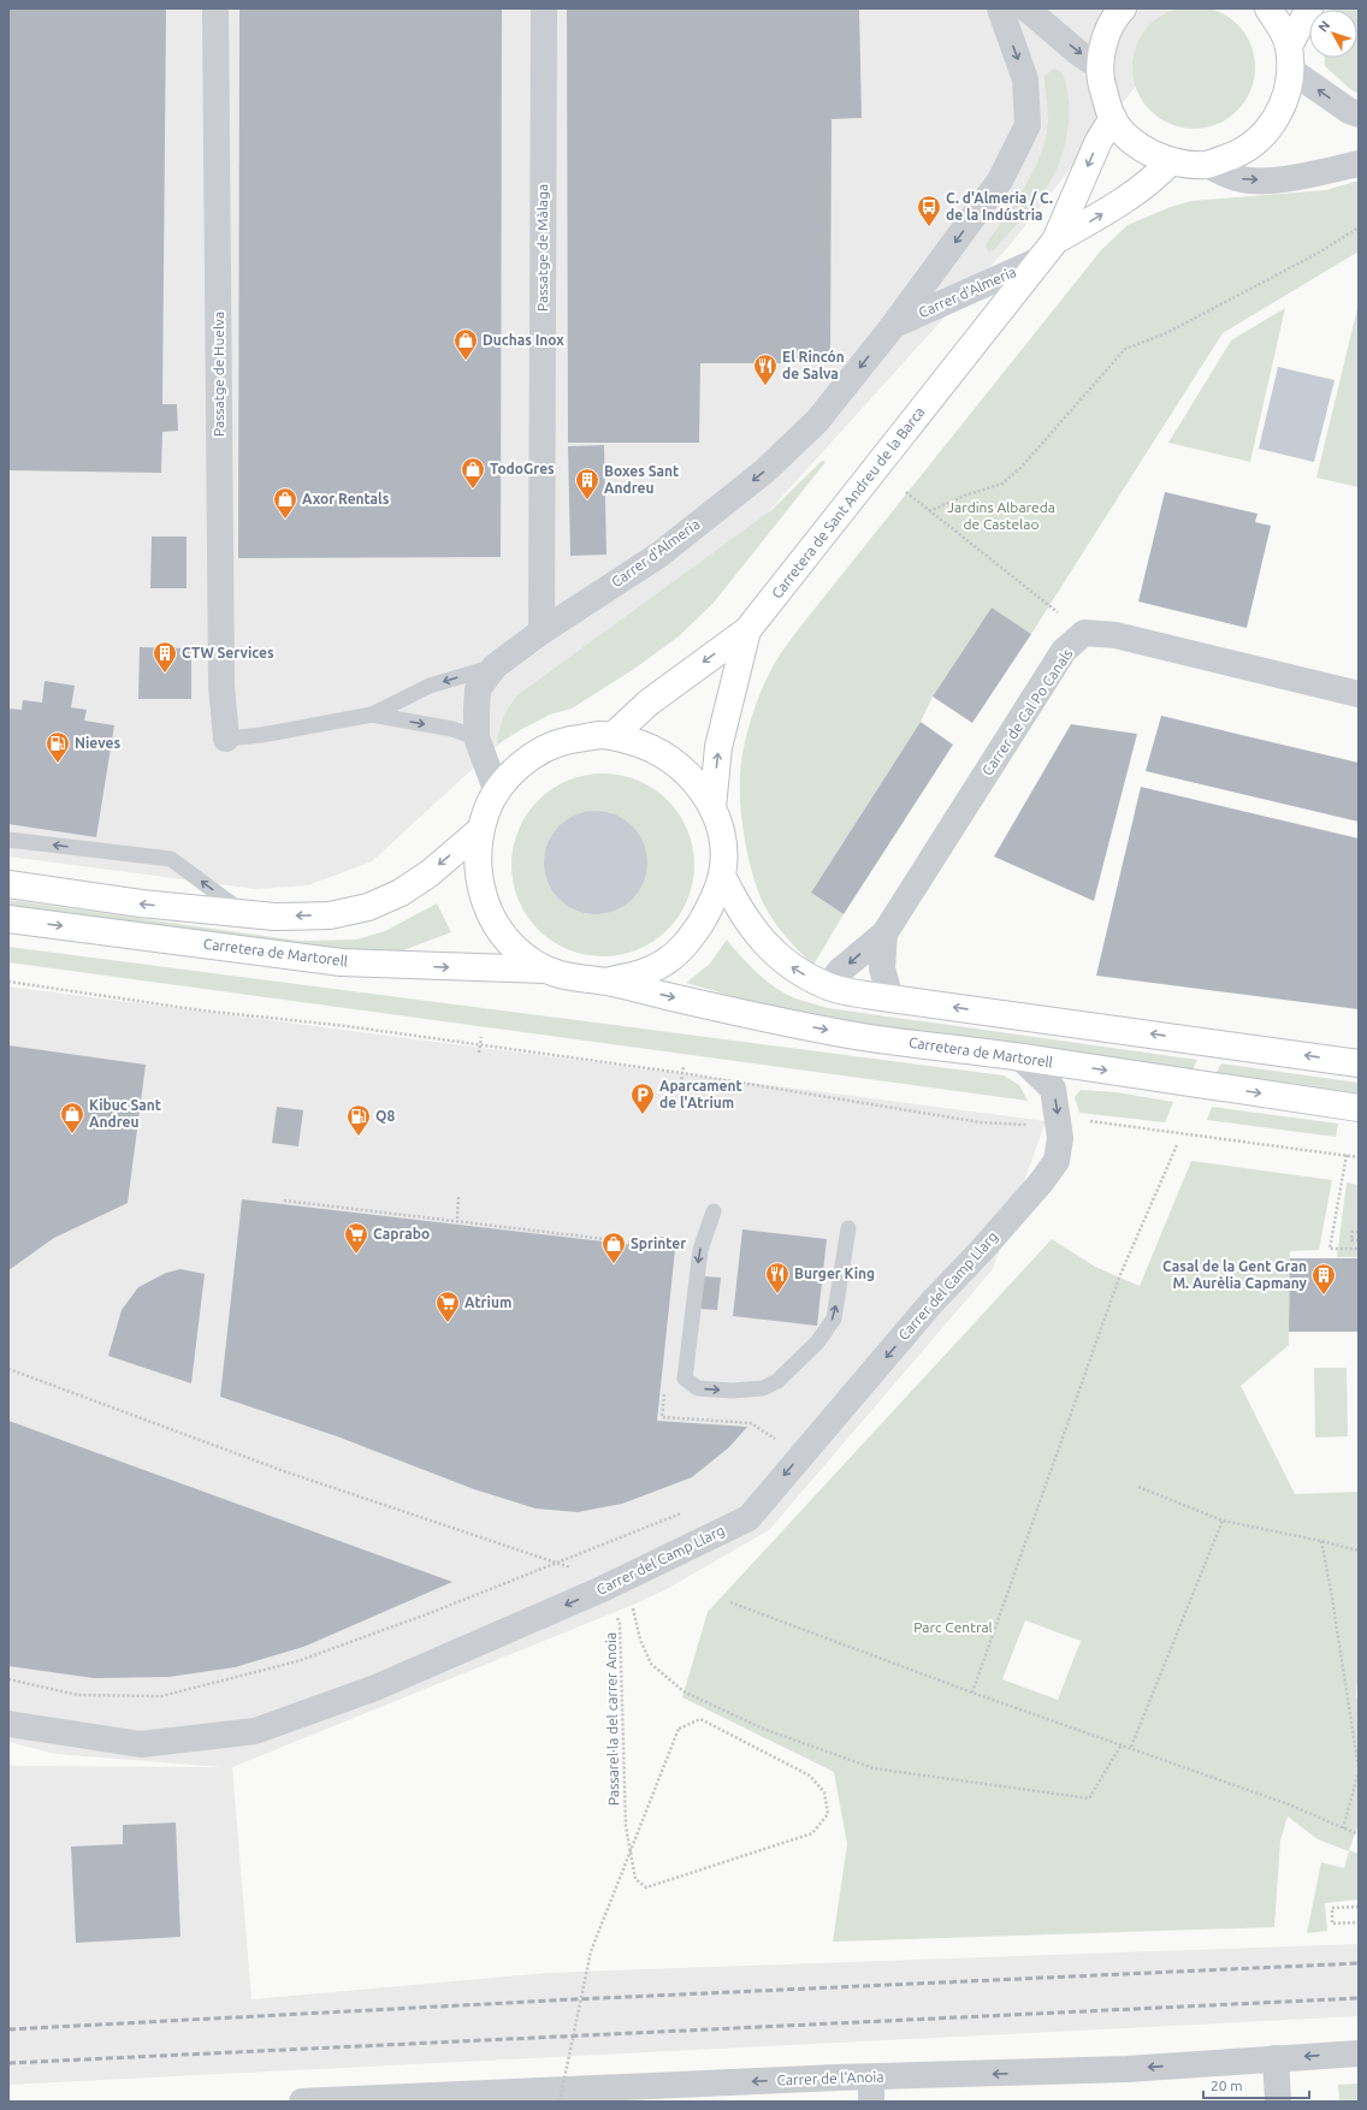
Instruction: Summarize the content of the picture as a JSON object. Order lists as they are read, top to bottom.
{
  "streets": {
    "main road": ["Carretera de Sant Andreu de la Barca", "Carretera de Martorell"],
    "street": [
      "Passatge de Màlaga",
      "Carrer d'Almeria",
      "Passatge de Huelva",
      "Carrer de Cal Po Canals",
      "Carrer del Camp Llarg",
      "Carrer de l'Anoia"
    ],
    "path": ["Passarel·la del carrer Anoia"]
  },
  "crossings": [
    ["Passatge de Màlaga", "Carrer d'Almeria"],
    ["Carrer d'Almeria", "Carretera de Sant Andreu de la Barca"],
    ["Carrer d'Almeria", "Carretera de Martorell"],
    ["Carretera de Sant Andreu de la Barca", "Carretera de Martorell"],
    ["Carrer de Cal Po Canals", "Carretera de Martorell"],
    ["Carretera de Martorell", "Carrer del Camp Llarg"],
    ["Carrer del Camp Llarg", "Passarel·la del carrer Anoia"]
  ],
  "one_way": ["Carrer d'Almeria", "Carrer del Camp Llarg", "Carrer de l'Anoia"],
  "parks": ["Jardins Albareda de Castelao", "Parc Central"],
  "places": {
    "bus stop": ["C. d'Almeria / C. de la Indústria"],
    "shop": [
      "Duchas Inox",
      "TodoGres",
      "Axor Rentals",
      "Kibuc Sant Andreu",
      "Sprinter"
    ],
    "restaurant": ["El Rincón de Salva", "Burger King"],
    "building": ["Boxes Sant Andreu", "CTW Services", "Casal de la Gent Gran M. Aurèlia Capmany"],
    "fuel station": ["Nieves", "Q8"],
    "parking": ["Aparcament de l'Atrium"],
    "supermarket": ["Caprabo", "Atrium"]
  },
  "scale_bar": "20 m",
  "north": "top left"
}
